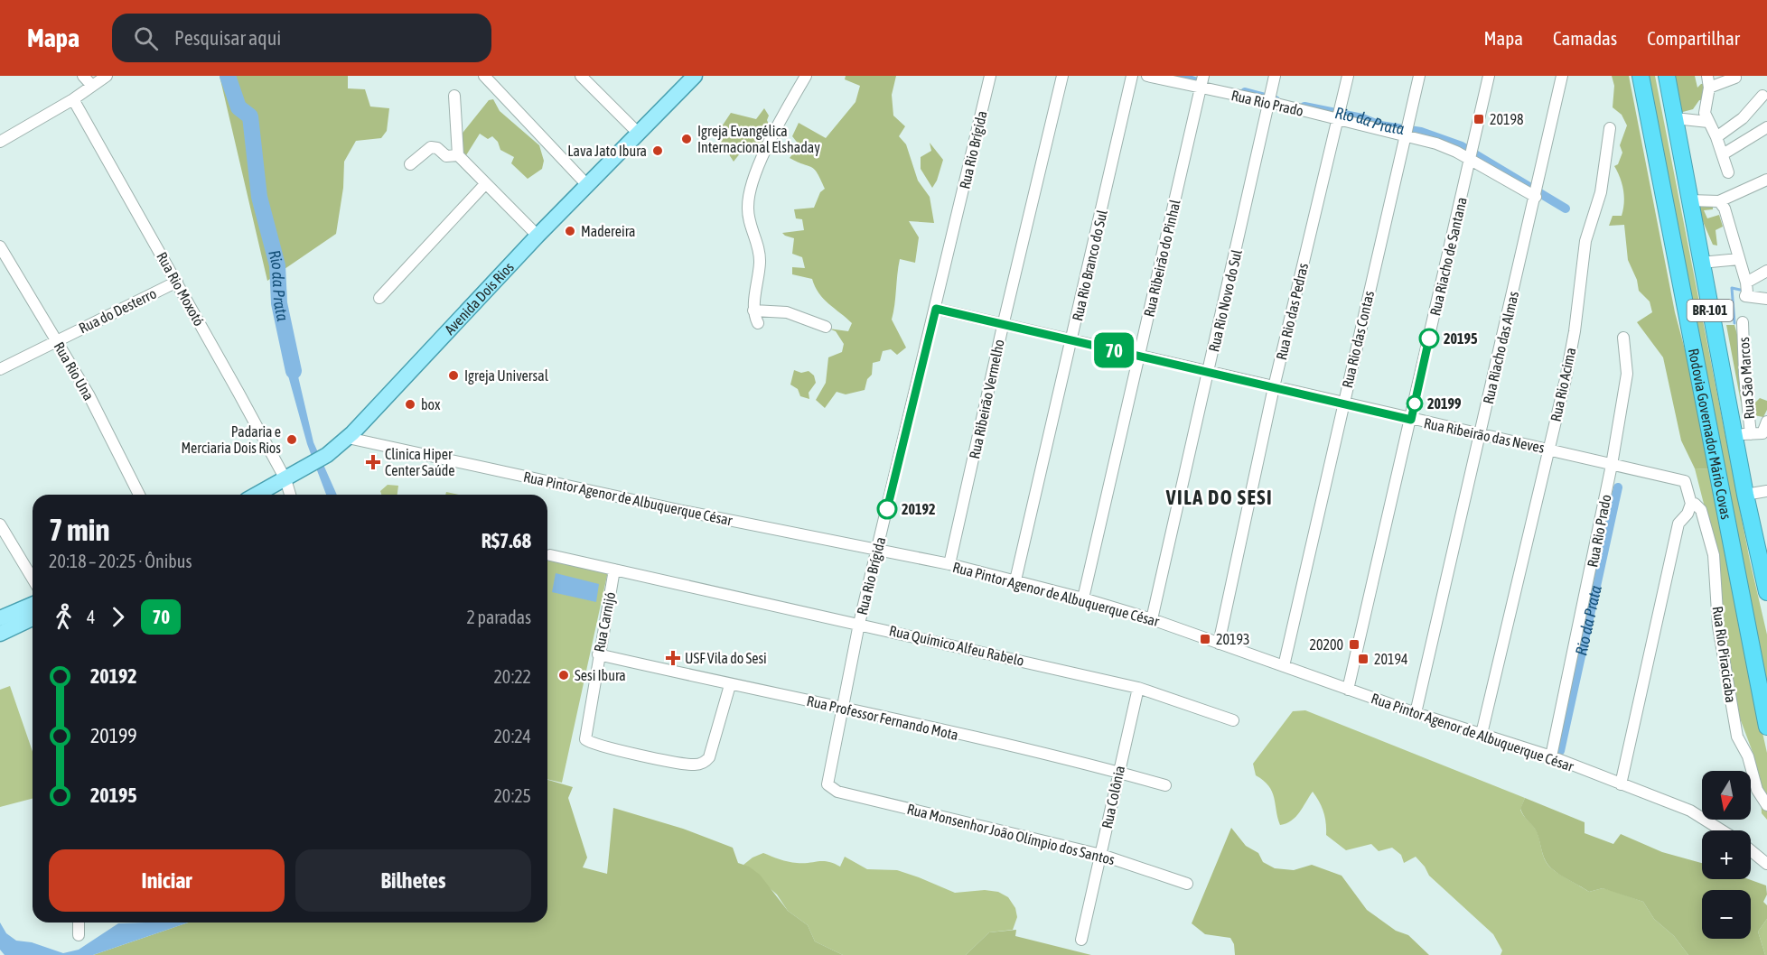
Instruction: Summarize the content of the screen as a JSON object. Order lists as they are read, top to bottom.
{
  "streets": {
    "highway": ["BR-101", "Rodovia Governador Mário Covas"],
    "main road": ["Avenida Dois Rios"],
    "street": [
      "Rua Rio Prado",
      "Rua Rio Brígida",
      "Rua Riacho de Santana",
      "Rua Ribeirão do Pinhal",
      "Rua Rio Branco do Sul",
      "Rua Rio Moxotó",
      "Rua Rio Novo do Sul",
      "Rua do Desterro",
      "Rua Rio das Pedras",
      "Rua Rio das Contas",
      "Rua Riacho das Almas",
      "Rua Rio Una",
      "Rua São Marcos",
      "Rua Rio Acima",
      "Rua Ribeirão Vermelho",
      "Rua Ribeirão das Neves",
      "Rua Pintor Agenor de Albuquerque César",
      "Rua Carnijó",
      "Rua Químico Alfeu Rabelo",
      "Rua Rio Piracicaba",
      "Rua Professor Fernando Mota",
      "Rua Colônia",
      "Rua Monsenhor João Olímpio dos Santos"
    ]
  },
  "crossings": [
    ["Rua Rio Prado", "Rua Riacho de Santana"],
    ["Rua Rio Prado", "Rua Ribeirão do Pinhal"],
    ["Rua Rio Prado", "Rua Rio Novo do Sul"],
    ["Rua Rio Prado", "Rua Rio das Pedras"],
    ["Rua Rio Prado", "Rua Rio das Contas"],
    ["Rua Rio Prado", "Rua Riacho das Almas"],
    ["Rua Rio Prado", "Rua Ribeirão das Neves"],
    ["Rua Rio Prado", "Rua Pintor Agenor de Albuquerque César"],
    ["Rua Rio Brígida", "Rua Ribeirão das Neves"],
    ["Rua Rio Brígida", "Rua Pintor Agenor de Albuquerque César"],
    ["Rua Rio Brígida", "Rua Químico Alfeu Rabelo"],
    ["Rua Rio Brígida", "Rua Professor Fernando Mota"],
    ["Rua Rio Brígida", "Rua Monsenhor João Olímpio dos Santos"],
    ["Rua Riacho de Santana", "Rua Ribeirão das Neves"],
    ["Rua Riacho de Santana", "Rua Pintor Agenor de Albuquerque César"],
    ["Rua Ribeirão do Pinhal", "Rua Ribeirão das Neves"],
    ["Rua Ribeirão do Pinhal", "Rua Pintor Agenor de Albuquerque César"],
    ["Rua Rio Branco do Sul", "Rua Ribeirão das Neves"],
    ["Rua Rio Branco do Sul", "Rua Pintor Agenor de Albuquerque César"],
    ["Rua Rio Moxotó", "Avenida Dois Rios"],
    ["Rua Rio Moxotó", "Rua do Desterro"],
    ["Avenida Dois Rios", "Rua Pintor Agenor de Albuquerque César"],
    ["Rua Rio Novo do Sul", "Rua Ribeirão das Neves"],
    ["Rua Rio Novo do Sul", "Rua Pintor Agenor de Albuquerque César"],
    ["Rua do Desterro", "Rua Rio Una"],
    ["Rua Rio das Pedras", "Rua Ribeirão das Neves"],
    ["Rua Rio das Pedras", "Rua Pintor Agenor de Albuquerque César"],
    ["Rua Rio das Contas", "Rua Ribeirão das Neves"],
    ["Rua Rio das Contas", "Rua Pintor Agenor de Albuquerque César"],
    ["Rua Riacho das Almas", "Rua Ribeirão das Neves"],
    ["Rua Riacho das Almas", "Rua Pintor Agenor de Albuquerque César"],
    ["Rua São Marcos", "Rodovia Governador Mário Covas"],
    ["Rua Rio Acima", "Rua Ribeirão das Neves"],
    ["Rua Rio Acima", "Rua Pintor Agenor de Albuquerque César"],
    ["Rua Ribeirão Vermelho", "Rua Ribeirão das Neves"],
    ["Rua Ribeirão Vermelho", "Rua Pintor Agenor de Albuquerque César"],
    ["Rua Ribeirão das Neves", "Rua Rio Piracicaba"],
    ["Rua Carnijó", "Rua Químico Alfeu Rabelo"],
    ["Rua Carnijó", "Rua Professor Fernando Mota"],
    ["Rua Químico Alfeu Rabelo", "Rua Colônia"],
    ["Rua Professor Fernando Mota", "Rua Colônia"],
    ["Rua Colônia", "Rua Monsenhor João Olímpio dos Santos"]
  ],
  "districts": ["VILA DO SESI"],
  "water": ["Rio da Prata"],
  "places": {
    "transit": [
      "20198",
      "20193",
      "20200",
      "20194"
    ],
    "other": [
      "Igreja Evangélica Internacional Elshaday",
      "Lava Jato Ibura",
      "Madereira",
      "20195",
      "Igreja Universal",
      "20199",
      "box",
      "Padaria e Merciaria Dois Rios",
      "20192",
      "Sesi Ibura"
    ],
    "health": ["Clinica Hiper Center Saúde", "USF Vila do Sesi"]
  },
  "lines": ["bus line 70"],
  "north": "bottom",
  "page": {
    "header": "Mapa",
    "search": "Pesquisar aqui",
    "nav": ["Mapa", "Camadas", "Compartilhar"],
    "on_map": "70",
    "heading": ["7 min", "20:18 – 20:25 · Ônibus", "R$7.68"],
    "legs": ["4", "70", "2 paradas"],
    "list": [
      {
        "name": "20192",
        "value": "20:22"
      },
      {
        "name": "20199",
        "value": "20:24"
      },
      {
        "name": "20195",
        "value": "20:25"
      }
    ],
    "map_buttons": ["+", "−"],
    "buttons": ["Iniciar", "Bilhetes"]
  }
}
